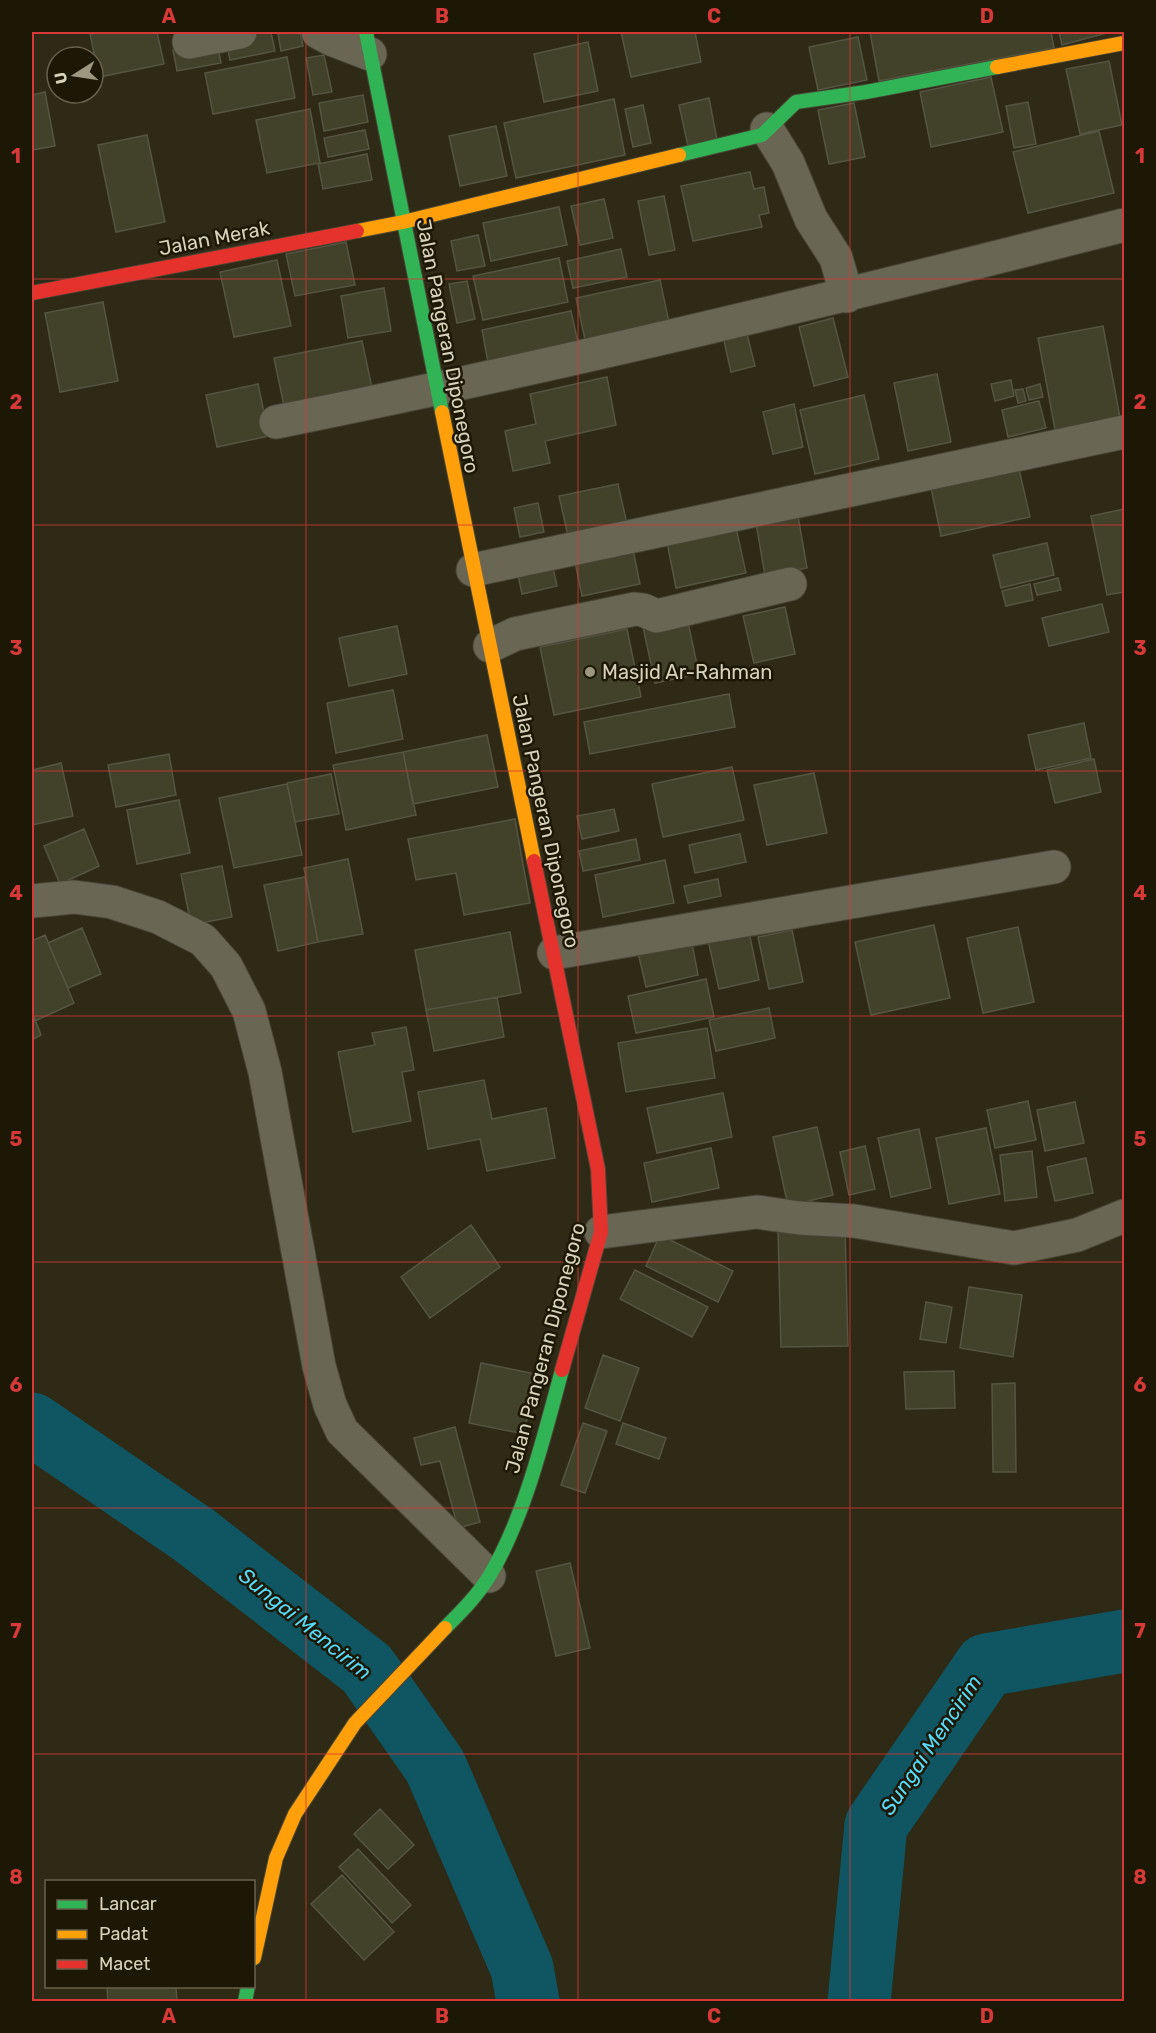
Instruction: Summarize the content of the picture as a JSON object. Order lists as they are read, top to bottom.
{
  "streets": {
    "street": ["Jalan Merak", "Jalan Pangeran Diponegoro"]
  },
  "crossings": [
    ["Jalan Merak", "Jalan Pangeran Diponegoro"]
  ],
  "water": ["Sungai Mencirim"],
  "places": ["Masjid Ar-Rahman"],
  "legend": ["Lancar", "Padat", "Macet"],
  "north": "left",
  "grid": {
    "columns": [
      "A",
      "B",
      "C",
      "D"
    ],
    "rows": [
      "1",
      "2",
      "3",
      "4",
      "5",
      "6",
      "7",
      "8"
    ]
  }
}
